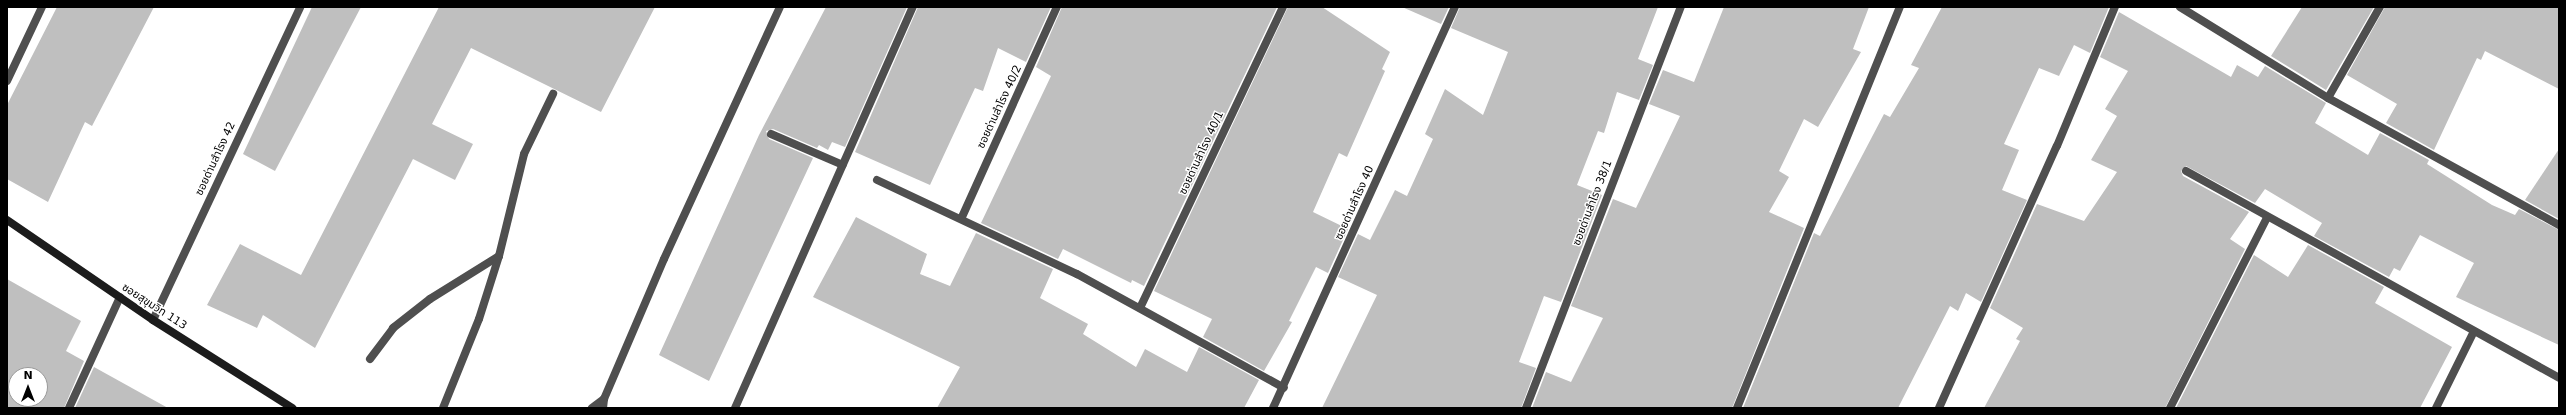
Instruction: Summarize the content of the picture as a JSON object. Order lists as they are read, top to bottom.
{
  "streets": {
    "main road": ["ซอยสุขุมวิท 113"],
    "street": [
      "ซอยด่านสำโรง 40/2",
      "ซอยด่านสำโรง 40/1",
      "ซอยด่านสำโรง 42",
      "ซอยด่านสำโรง 40",
      "ซอยด่านสำโรง 38/1"
    ]
  },
  "crossings": [
    ["ซอยด่านสำโรง 42", "ซอยสุขุมวิท 113"]
  ],
  "north": "top"
}
